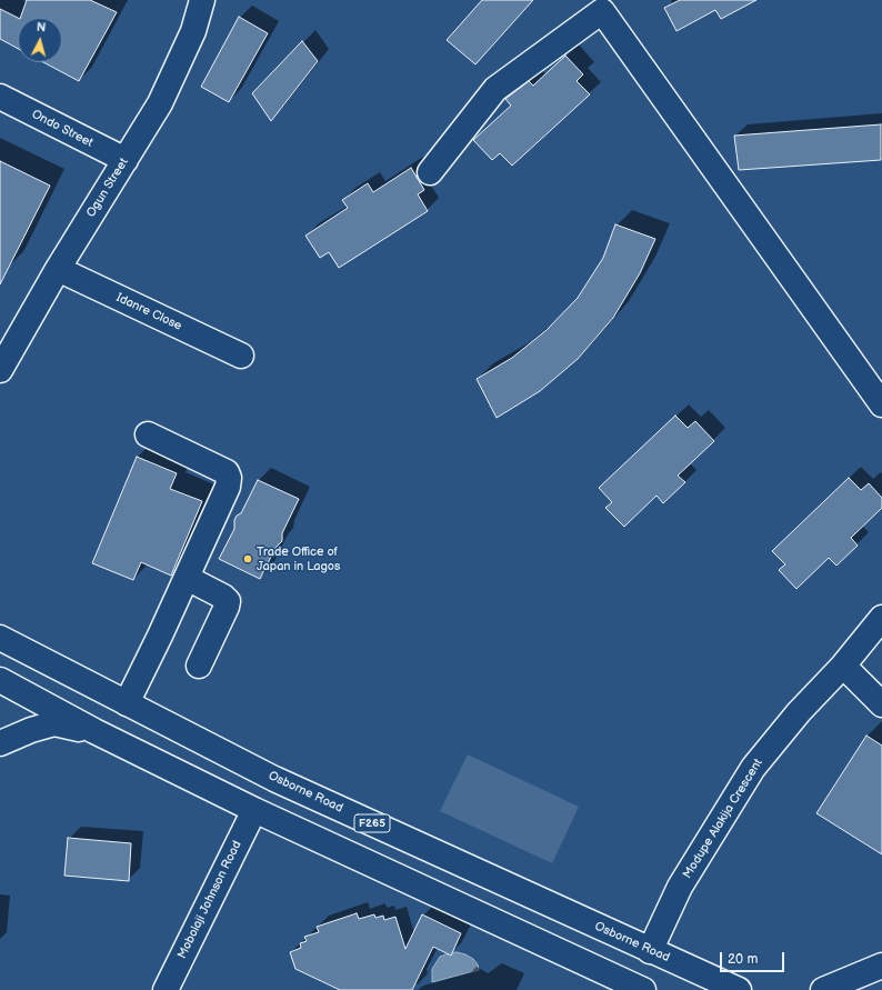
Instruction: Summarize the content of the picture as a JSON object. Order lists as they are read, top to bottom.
{
  "streets": {
    "street": [
      "Ondo Street",
      "Ogun Street",
      "Idanre Close",
      "Osborne Road",
      "Modupe Alakija Crescent",
      "F265",
      "Mobolaji Johnson Road"
    ]
  },
  "crossings": [
    ["Ondo Street", "Ogun Street"],
    ["Ogun Street", "Idanre Close"],
    ["Osborne Road", "Modupe Alakija Crescent"]
  ],
  "places": ["Trade Office of Japan in Lagos"],
  "scale_bar": "20 m",
  "north": "top"
}
